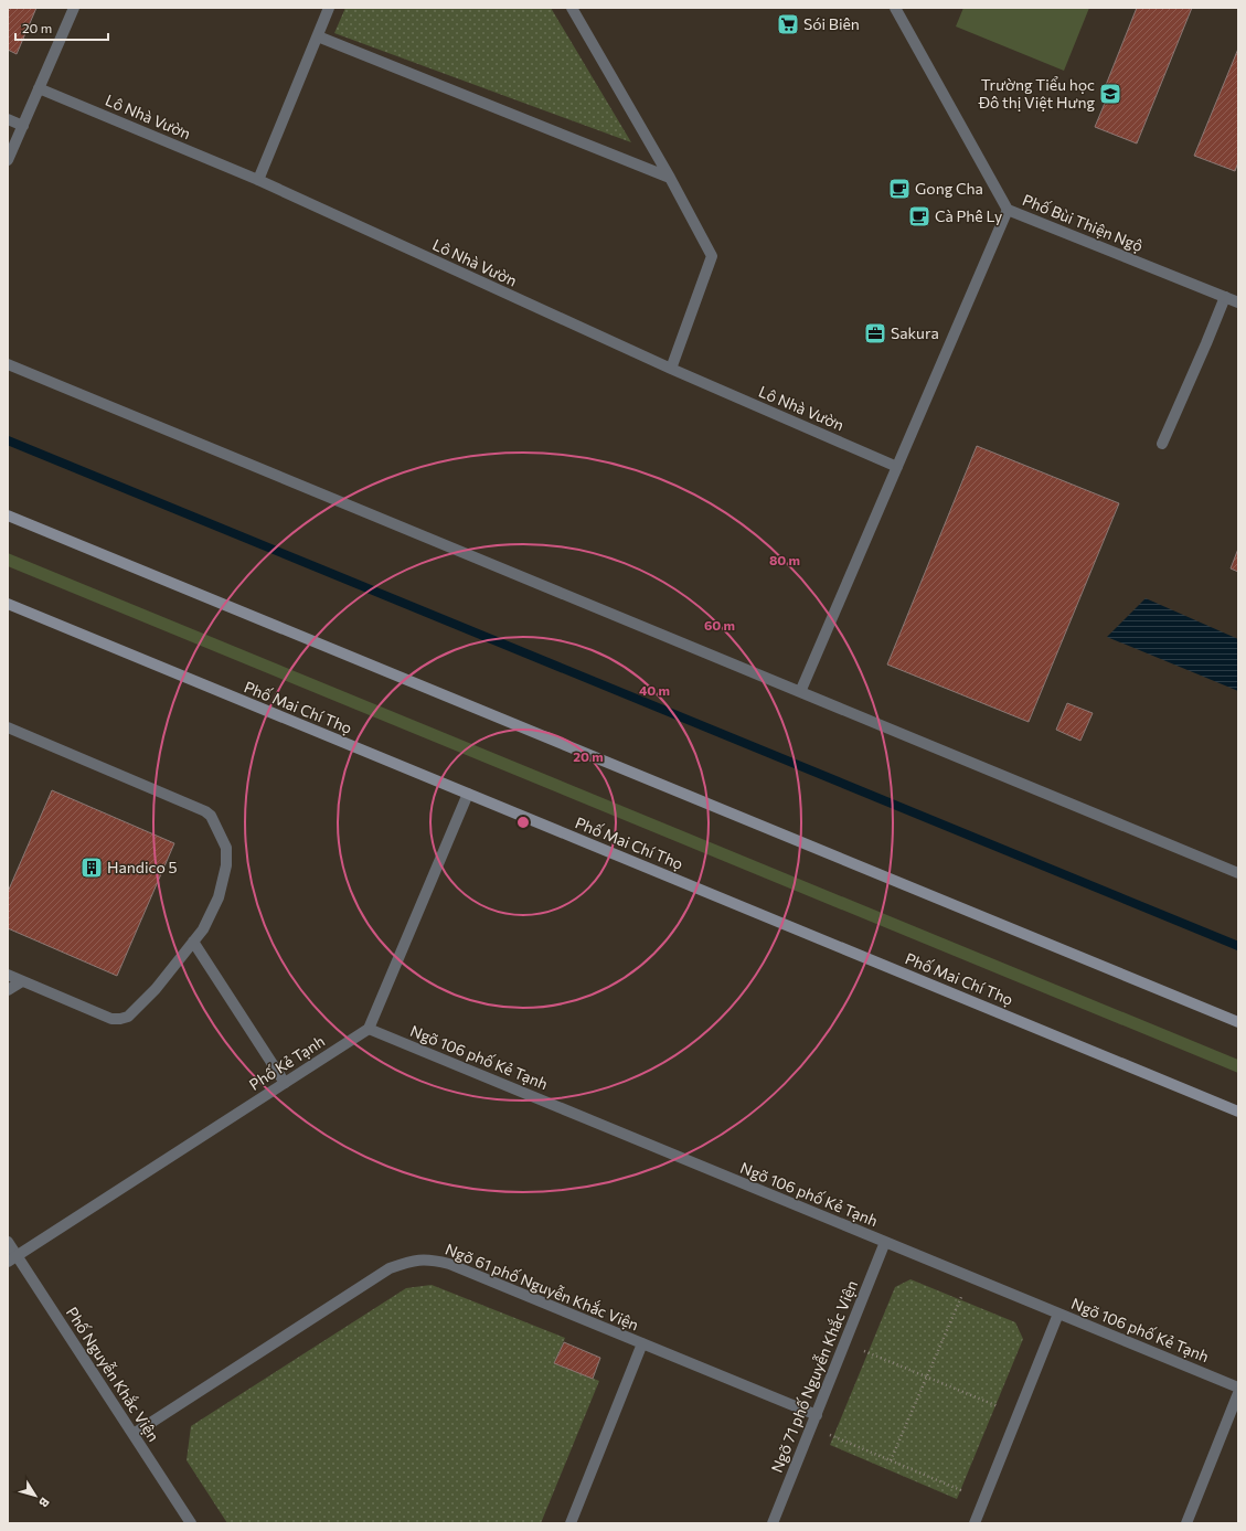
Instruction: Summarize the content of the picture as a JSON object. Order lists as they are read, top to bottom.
{
  "streets": {
    "main road": ["Phố Mai Chí Thọ"],
    "street": [
      "Lô Nhà Vườn",
      "Phố Bùi Thiện Ngộ",
      "Ngõ 106 phố Kẻ Tạnh",
      "Phố Kẻ Tạnh",
      "Ngõ 61 phố Nguyễn Khắc Viện",
      "Phố Nguyễn Khắc Viện",
      "Ngõ 71 phố Nguyễn Khắc Viện"
    ]
  },
  "crossings": [
    ["Ngõ 106 phố Kẻ Tạnh", "Phố Kẻ Tạnh"],
    ["Ngõ 106 phố Kẻ Tạnh", "Ngõ 71 phố Nguyễn Khắc Viện"],
    ["Phố Kẻ Tạnh", "Phố Nguyễn Khắc Viện"],
    ["Ngõ 61 phố Nguyễn Khắc Viện", "Phố Nguyễn Khắc Viện"],
    ["Ngõ 61 phố Nguyễn Khắc Viện", "Ngõ 71 phố Nguyễn Khắc Viện"]
  ],
  "places": {
    "supermarket": ["Sói Biên"],
    "school or university": ["Trường Tiểu học Đô thị Việt Hưng"],
    "cafe": ["Gong Cha", "Cà Phê Ly"],
    "office": ["Sakura"],
    "building": ["Handico 5"]
  },
  "scale_bar": "20 m",
  "north": "bottom right",
  "rings": [
    "80 m",
    "60 m",
    "40 m",
    "20 m"
  ]
}
